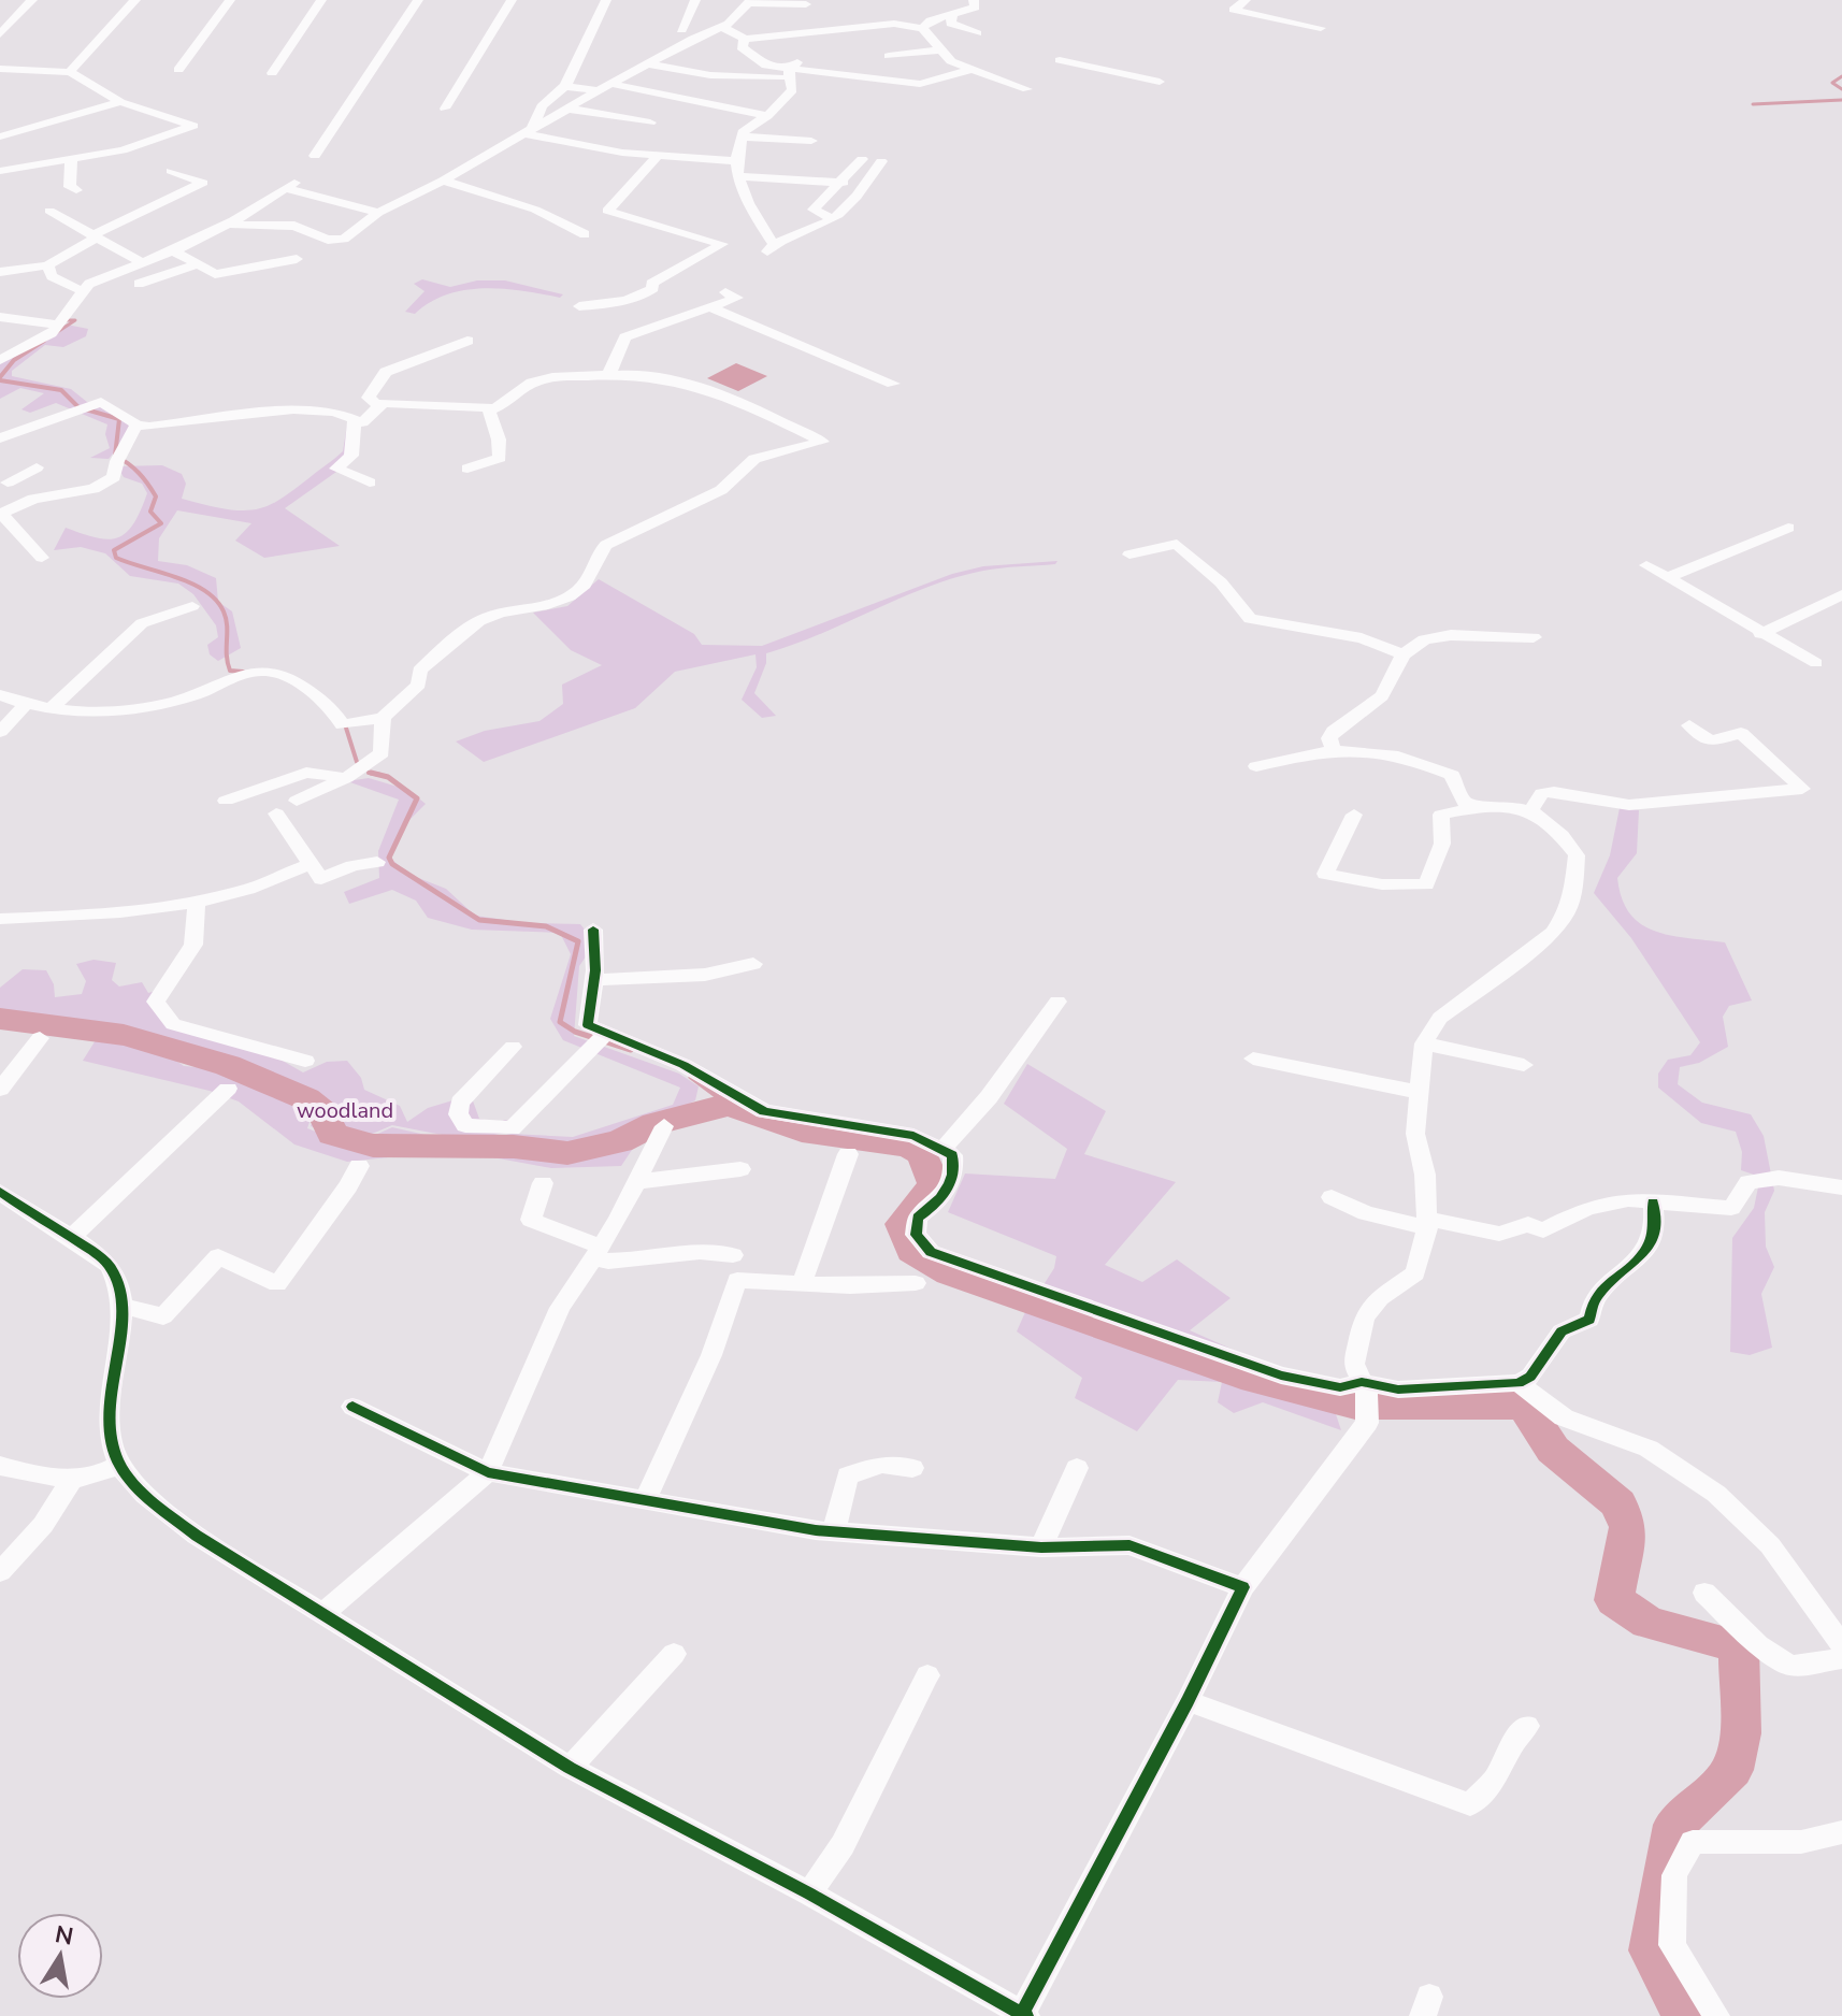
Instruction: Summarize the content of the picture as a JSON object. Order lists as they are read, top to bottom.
{
  "parks": ["woodland"],
  "north": "top"
}
